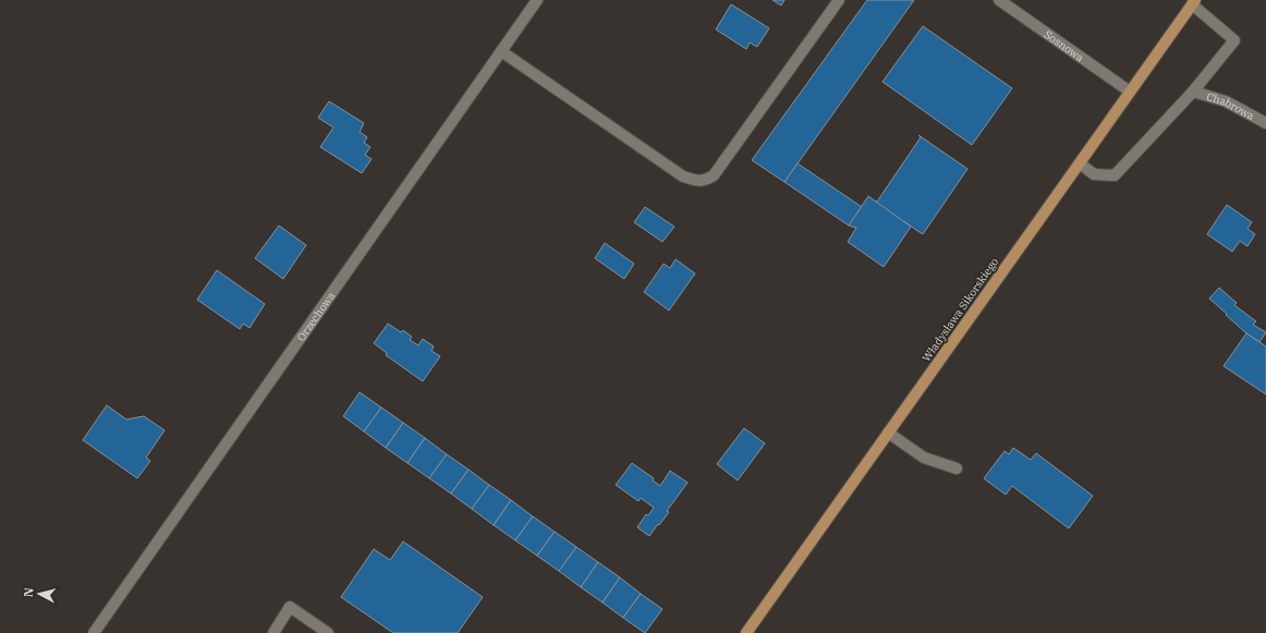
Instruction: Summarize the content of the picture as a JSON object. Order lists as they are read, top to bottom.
{
  "streets": {
    "main road": ["Władysława Sikorskiego"],
    "street": ["Sosnowa", "Chabrowa", "Orzechowa"]
  },
  "crossings": [
    ["Sosnowa", "Władysława Sikorskiego"]
  ],
  "north": "left"
}
